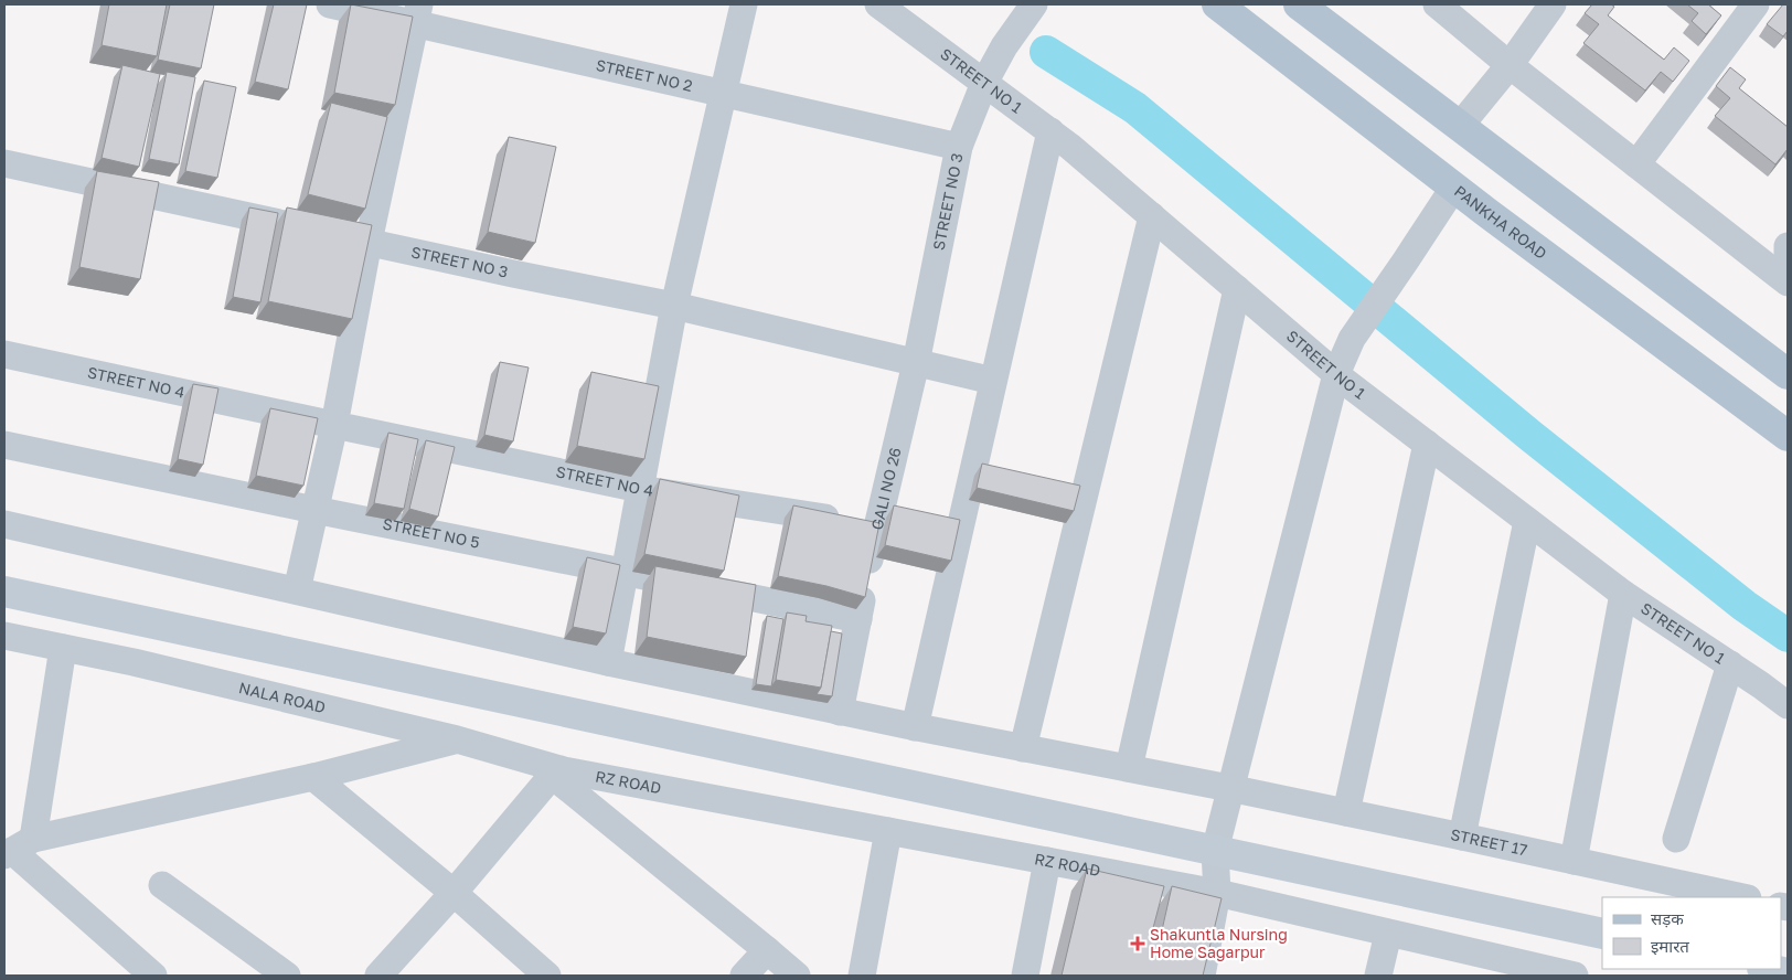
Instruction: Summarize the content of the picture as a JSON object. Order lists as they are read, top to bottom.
{
  "streets": {
    "main road": ["PANKHA ROAD"],
    "street": [
      "STREET NO 2",
      "STREET NO 1",
      "STREET NO 3",
      "STREET NO 4",
      "GALI NO 26",
      "STREET NO 5",
      "NALA ROAD",
      "RZ ROAD",
      "STREET 17"
    ]
  },
  "crossings": [
    ["STREET NO 2", "STREET NO 3"],
    ["STREET NO 1", "STREET NO 3"],
    ["STREET NO 3", "GALI NO 26"],
    ["STREET NO 4", "GALI NO 26"],
    ["GALI NO 26", "STREET NO 5"],
    ["GALI NO 26", "STREET 17"],
    ["NALA ROAD", "RZ ROAD"]
  ],
  "places": {
    "health": ["Shakuntla Nursing Home Sagarpur"]
  },
  "legend": ["सड़क", "इमारत"]
}
